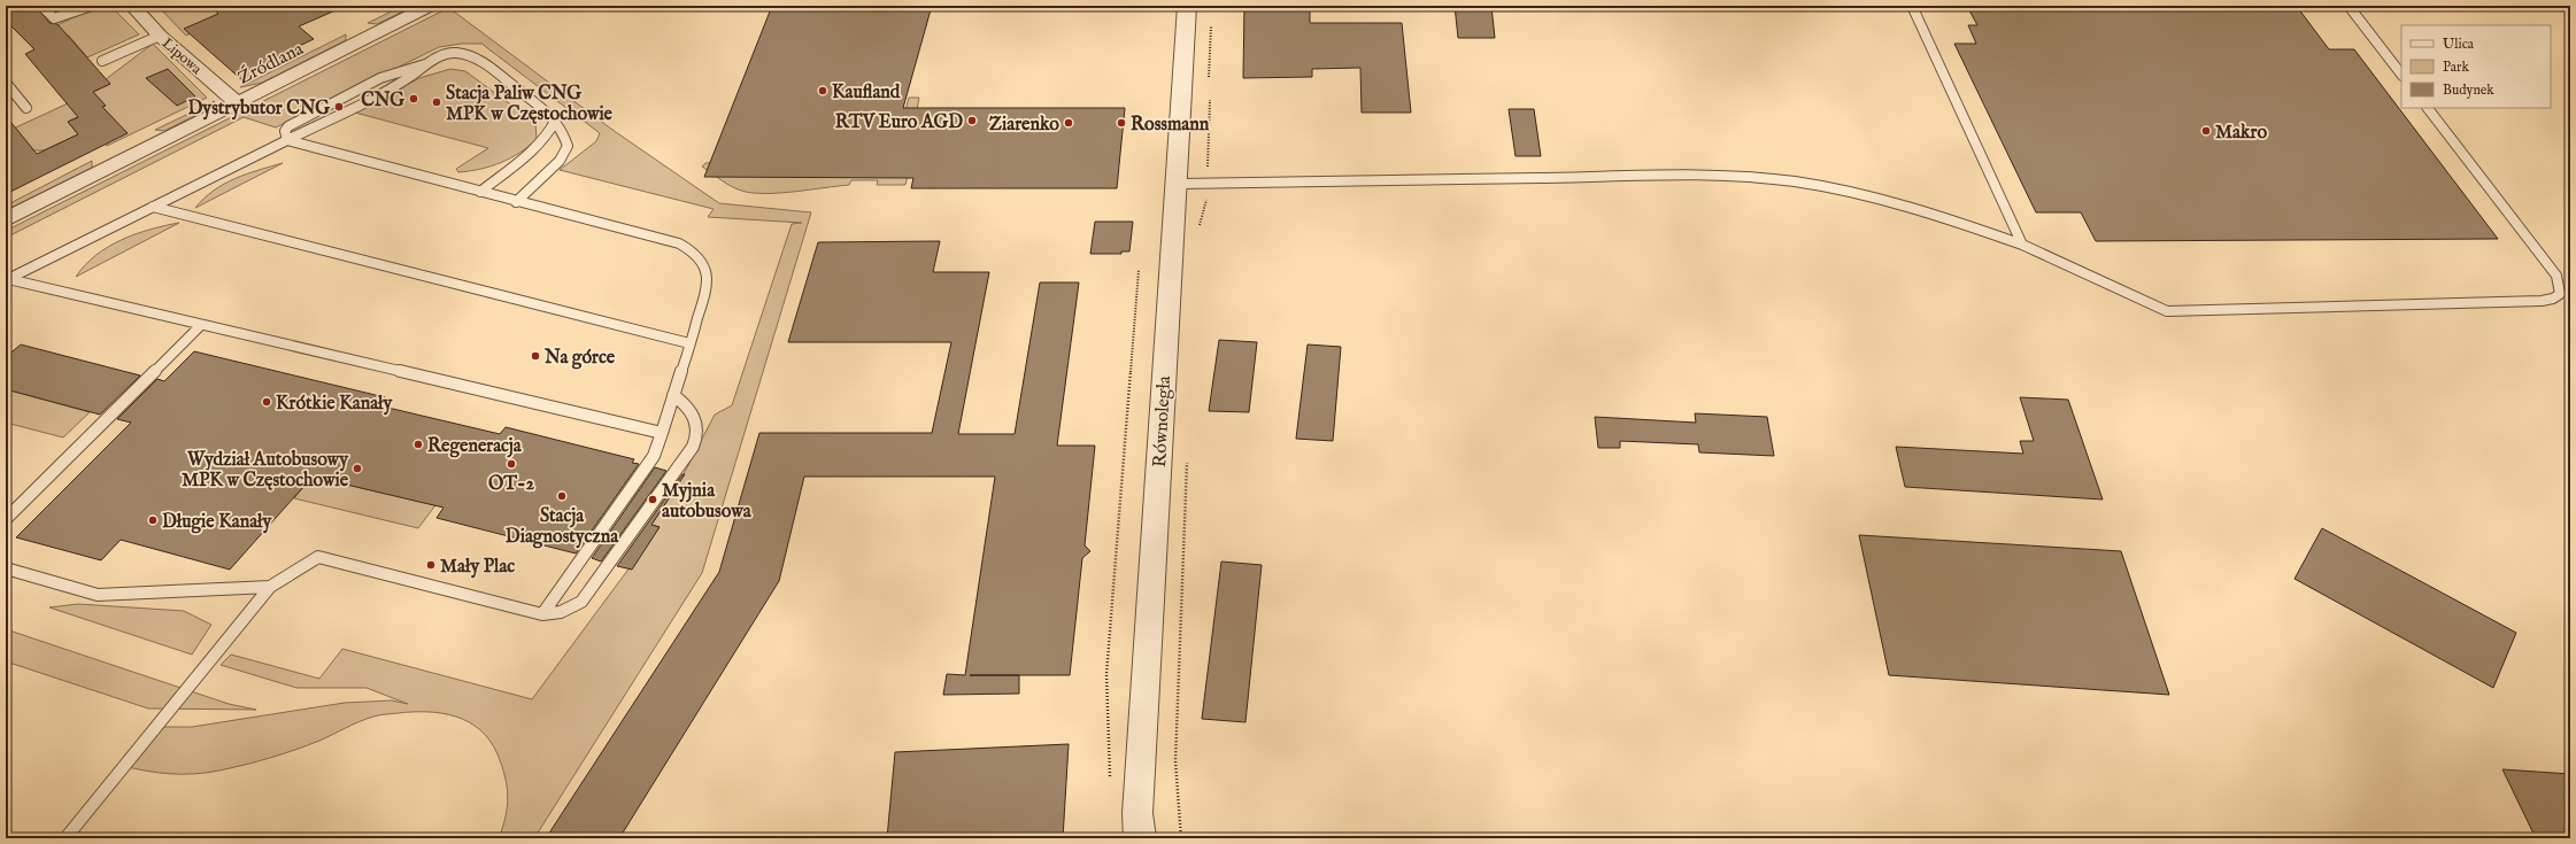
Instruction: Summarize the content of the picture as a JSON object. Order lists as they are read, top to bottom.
{
  "streets": {
    "street": ["Lipowa", "Źródlana", "Równoległa"]
  },
  "crossings": [
    ["Lipowa", "Źródlana"]
  ],
  "places": [
    "Kaufland",
    "CNG",
    "Stacja Paliw CNG MPK w Częstochowie",
    "Dystrybutor CNG",
    "RTV Euro AGD",
    "Ziarenko",
    "Rossmann",
    "Makro",
    "Na górce",
    "Krótkie Kanały",
    "Regeneracja",
    "OT-2",
    "Wydział Autobusowy MPK w Częstochowie",
    "Stacja Diagnostyczna",
    "Myjnia autobusowa",
    "Długie Kanały",
    "Mały Plac"
  ],
  "legend": ["Ulica", "Park", "Budynek"]
}
